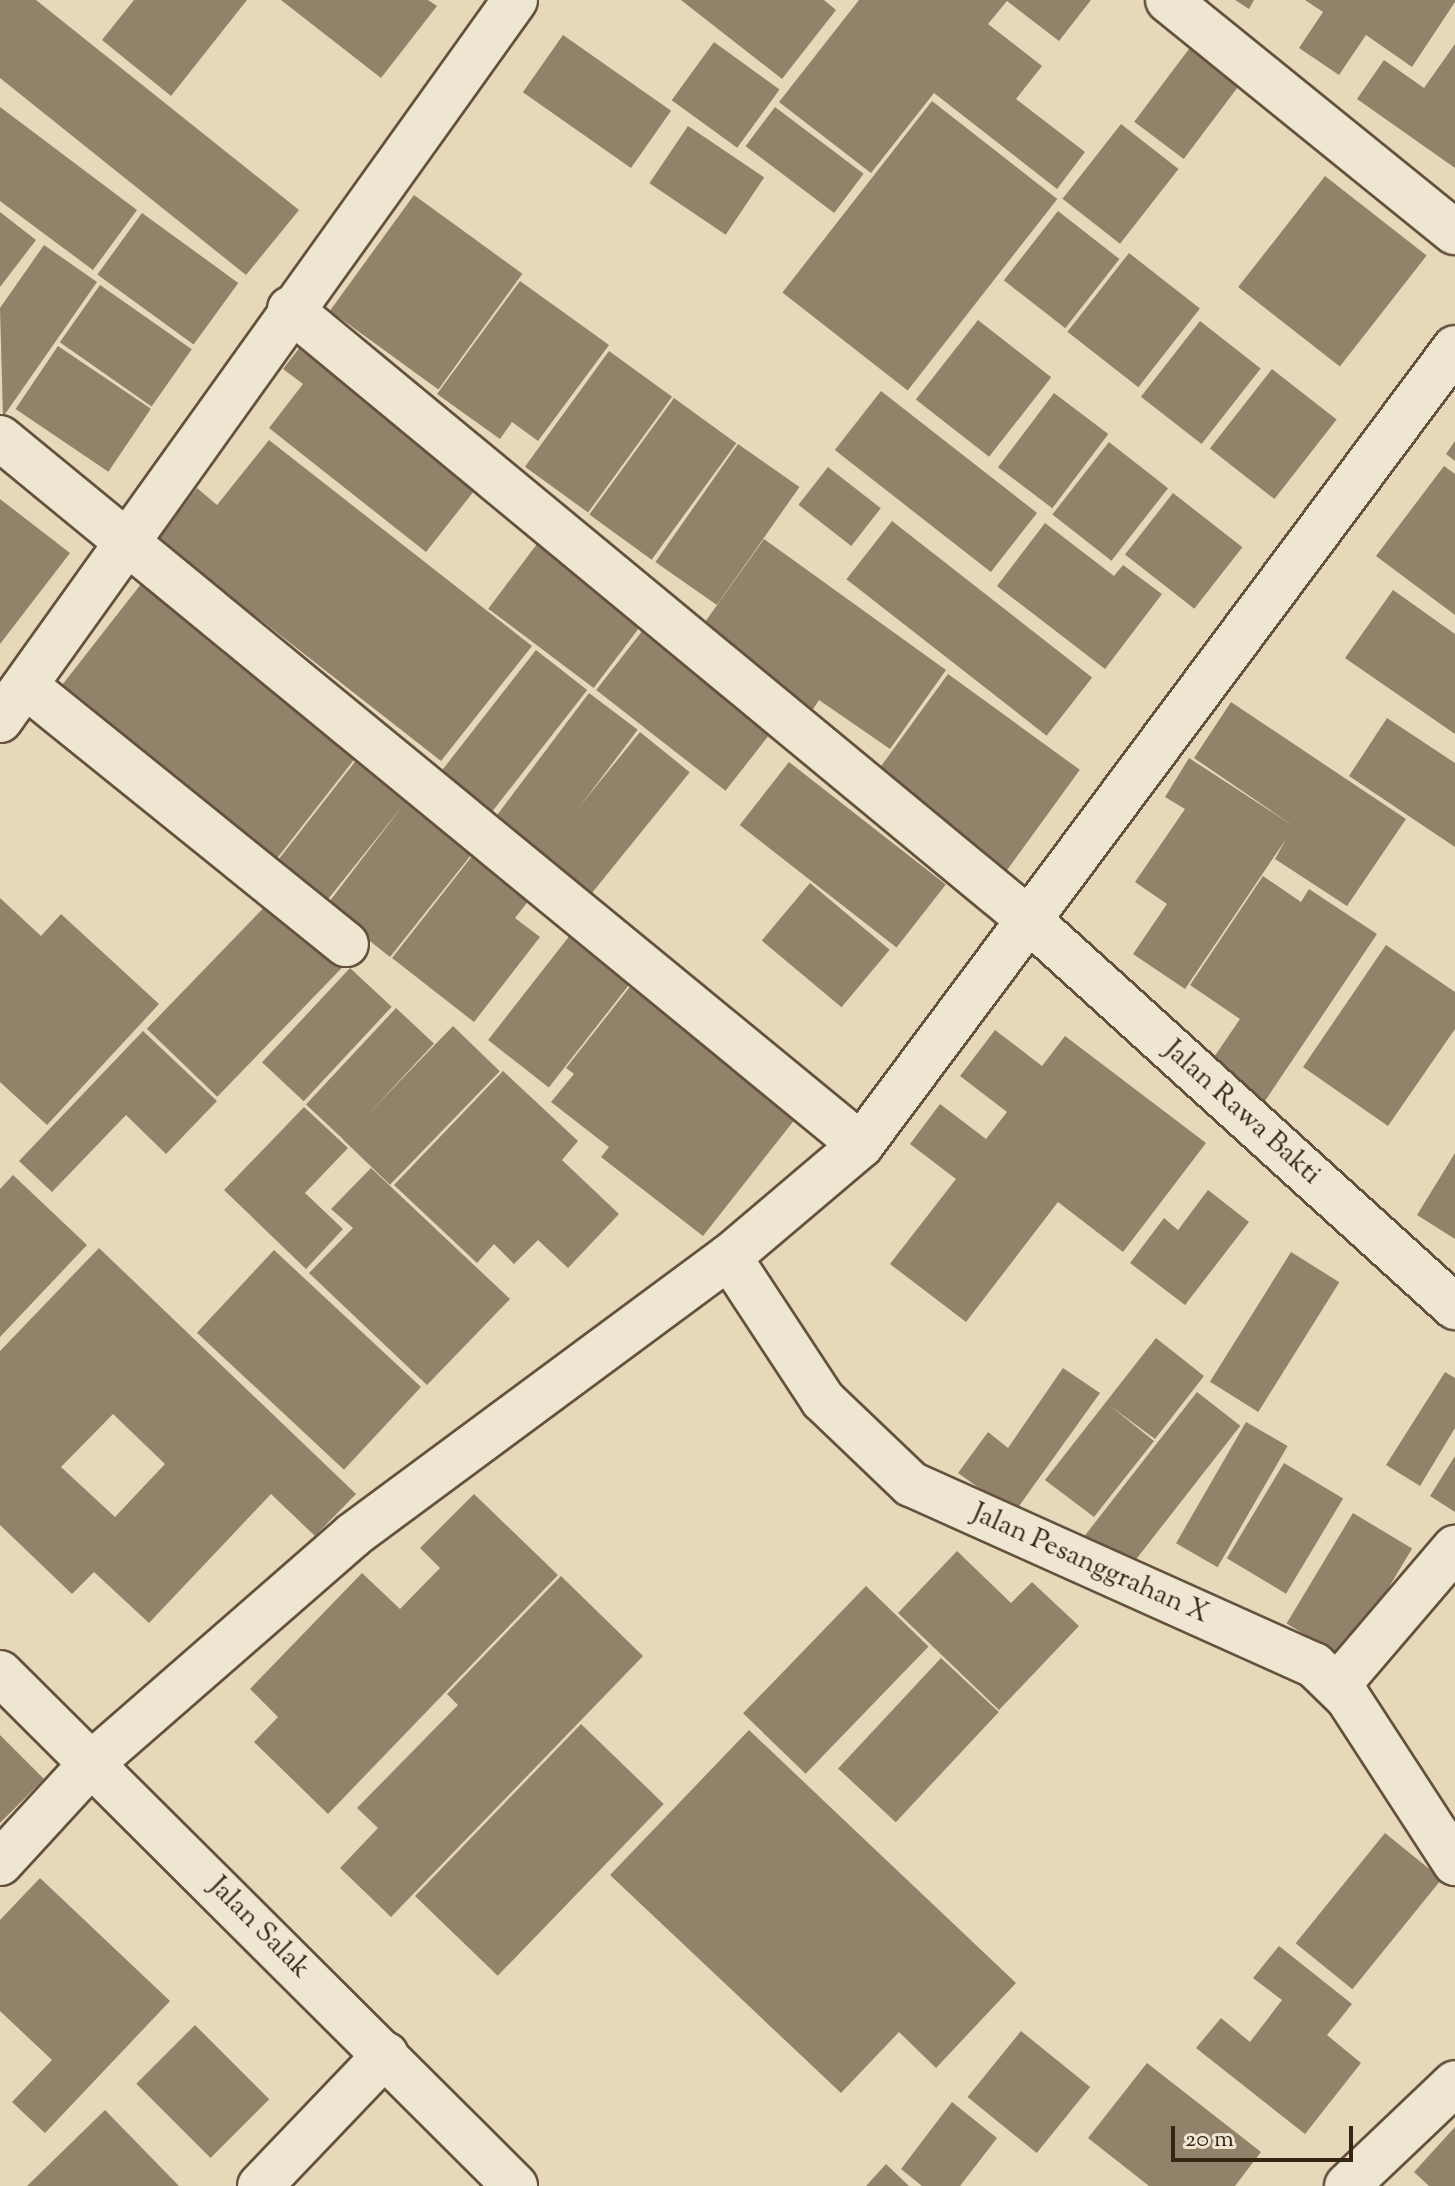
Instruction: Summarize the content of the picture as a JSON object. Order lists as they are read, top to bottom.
{
  "streets": {
    "street": ["Jalan Rawa Bakti", "Jalan Pesanggrahan X", "Jalan Salak"]
  },
  "scale_bar": "20 m"
}
